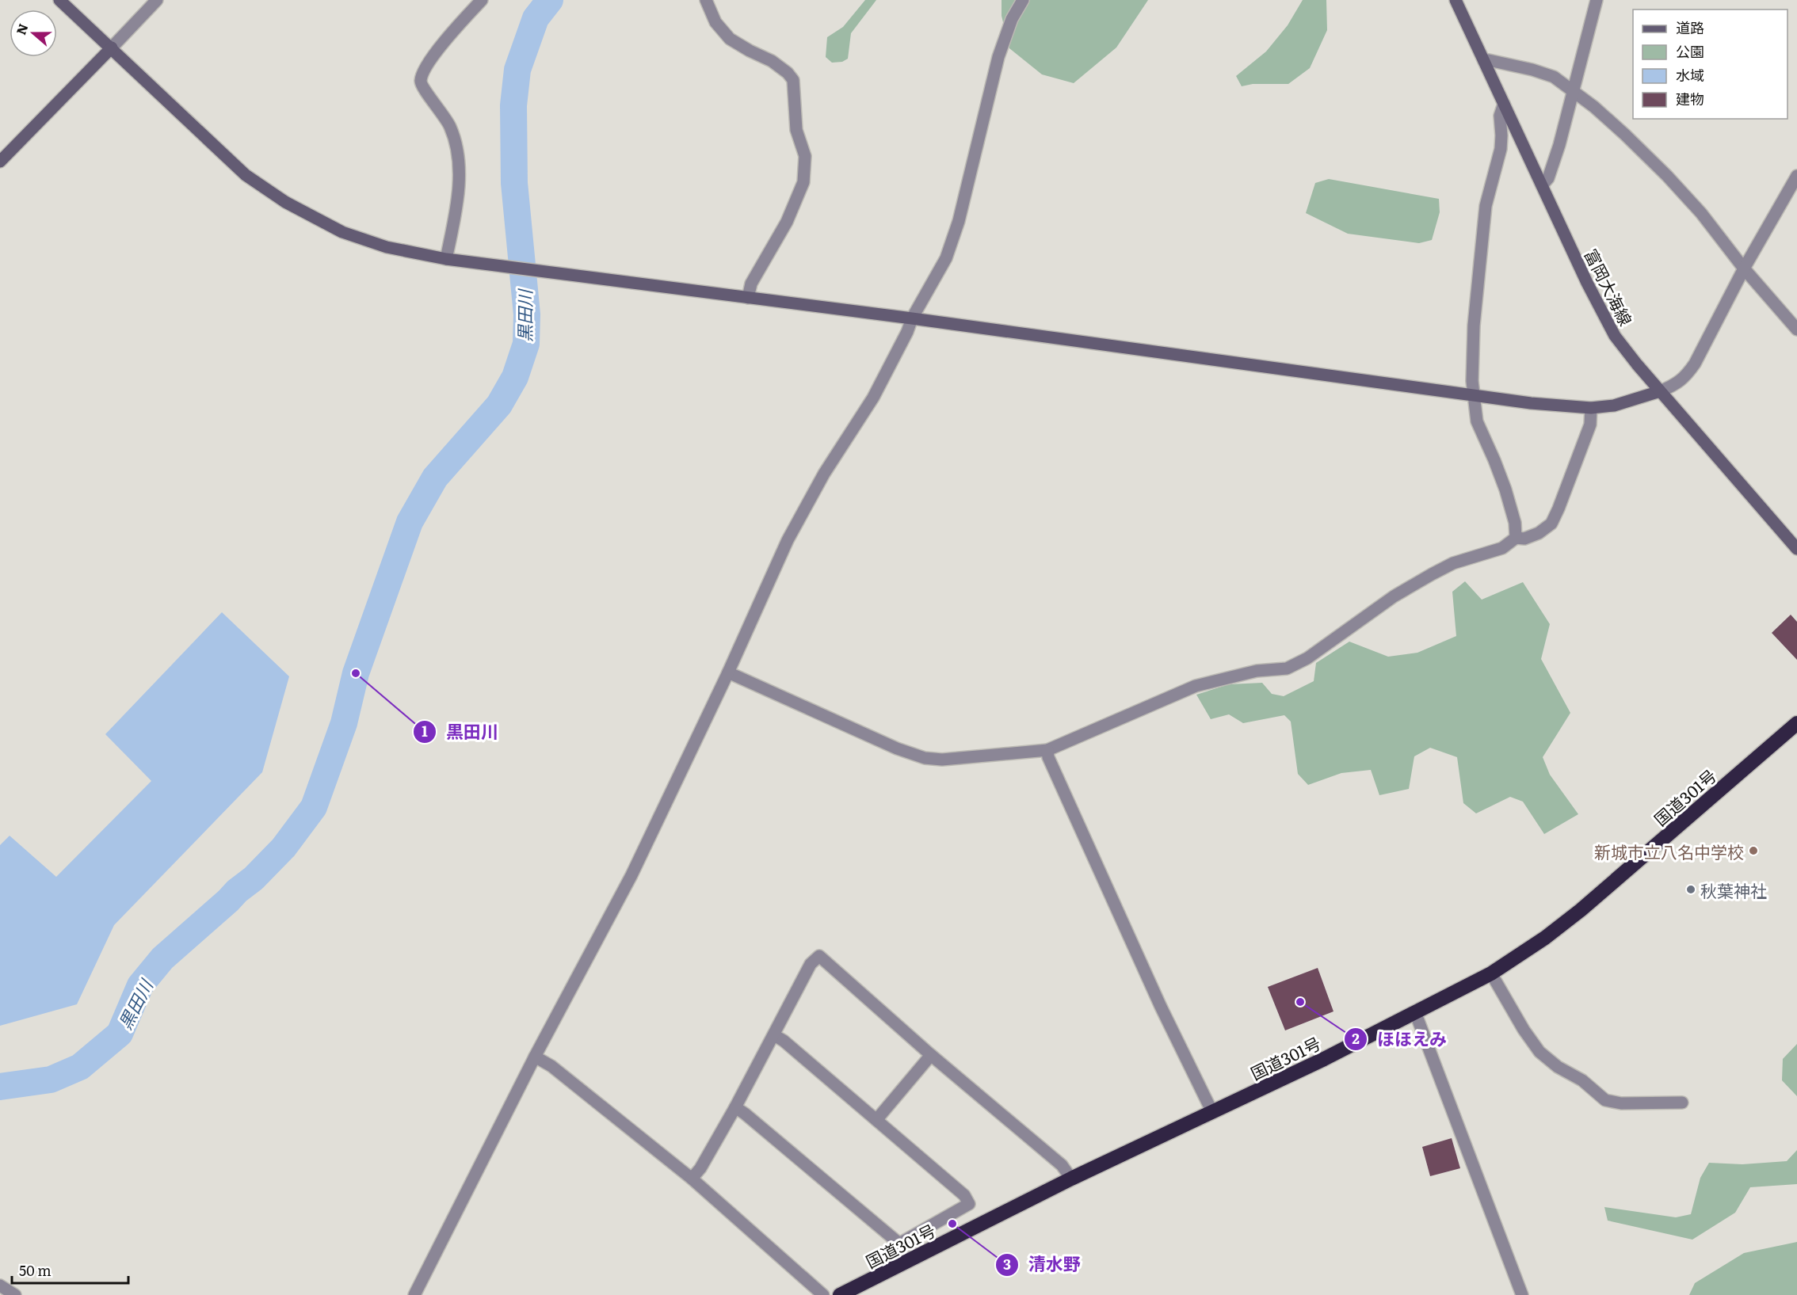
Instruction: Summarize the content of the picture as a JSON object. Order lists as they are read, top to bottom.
{
  "streets": {
    "highway": ["国道301号"],
    "street": ["富岡大海線"]
  },
  "water": ["黒田川"],
  "places": [
    "黒田川",
    "新城市立八名中学校",
    "秋葉神社",
    "ほほえみ",
    "清水野"
  ],
  "legend": [
    "道路",
    "公園",
    "水域",
    "建物"
  ],
  "scale_bar": "50 m",
  "north": "left"
}
